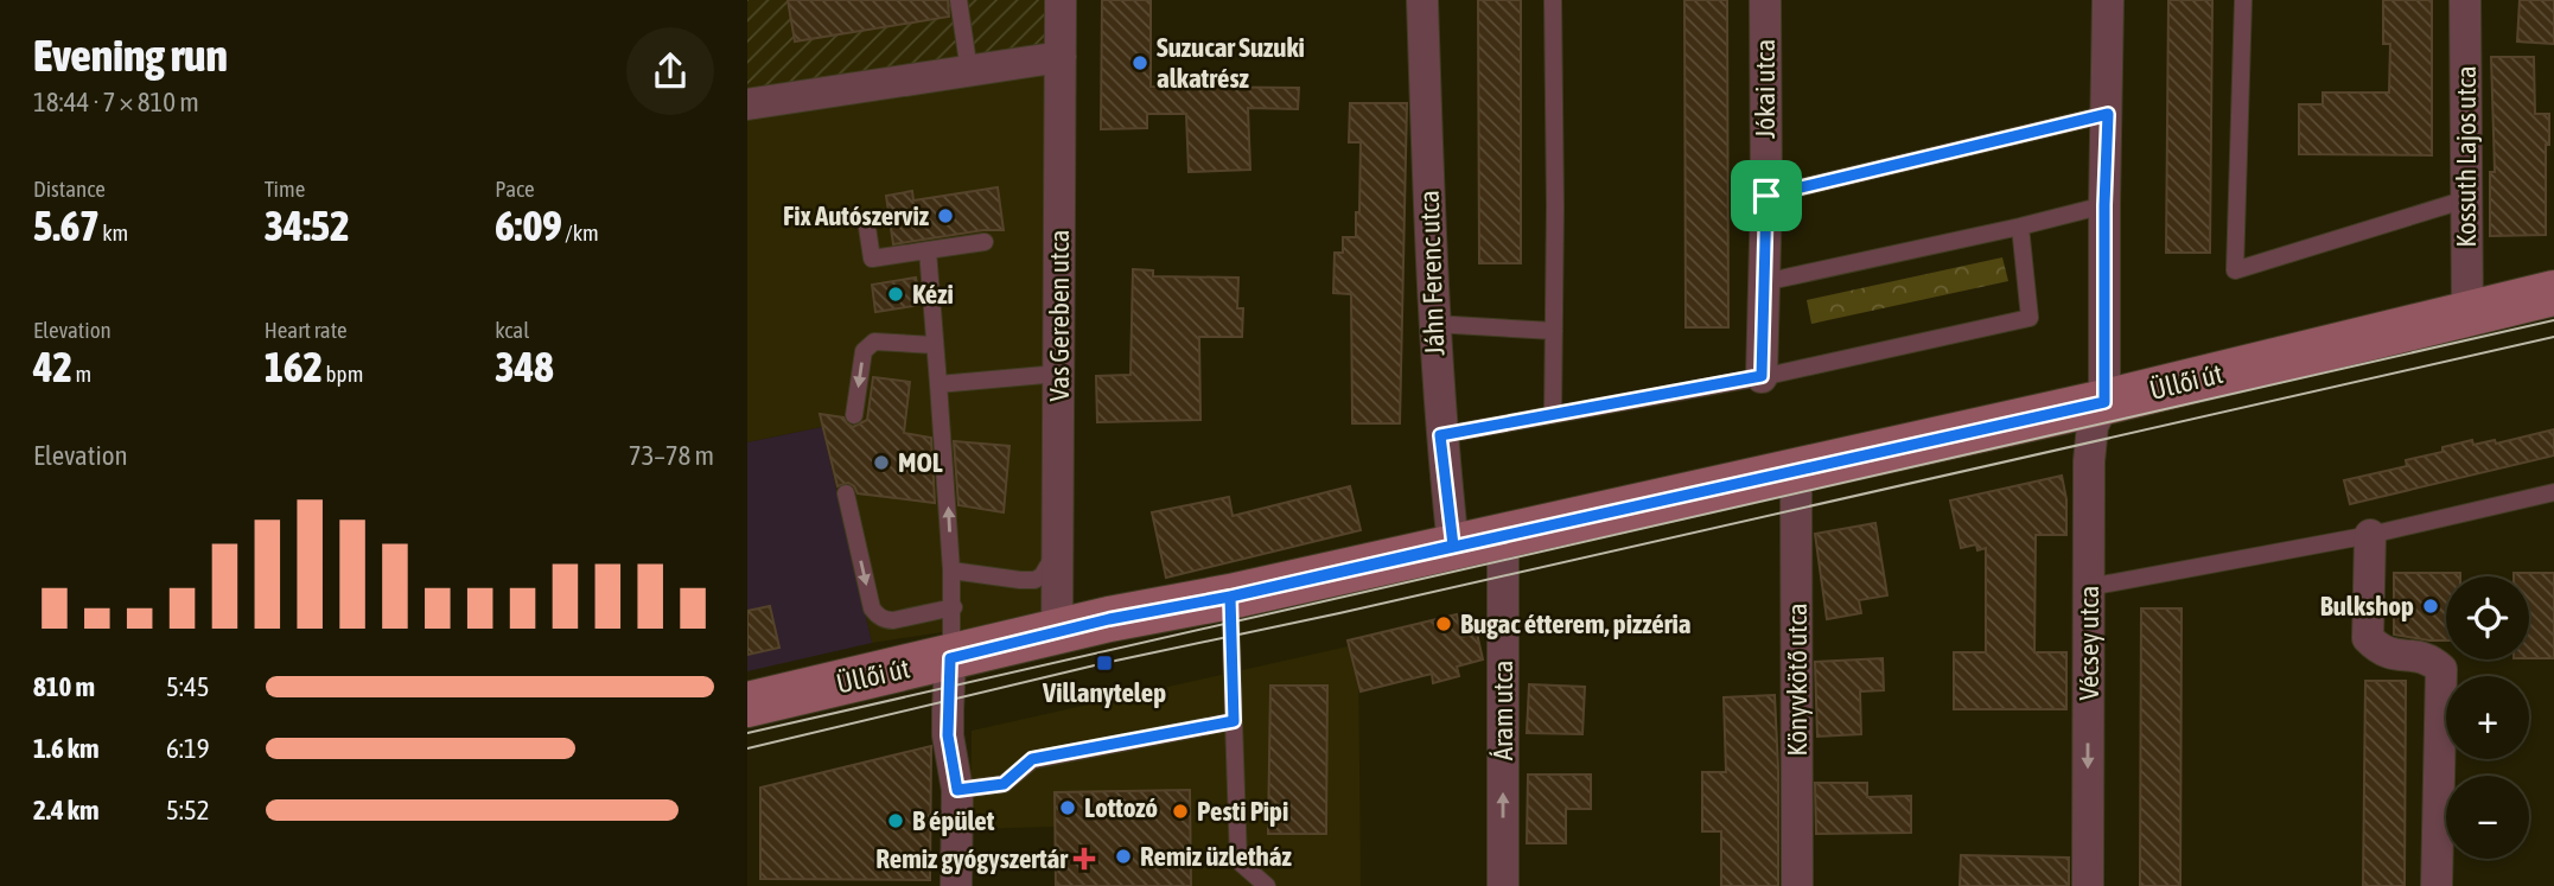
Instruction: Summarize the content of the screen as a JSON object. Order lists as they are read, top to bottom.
{
  "streets": {
    "main road": ["Üllői út"],
    "street": [
      "Jókai utca",
      "Kossuth Lajos utca",
      "Jáhn Ferenc utca",
      "Vas Gereben utca",
      "Vécsey utca",
      "Könyvkötő utca",
      "Áram utca"
    ]
  },
  "crossings": [
    ["Kossuth Lajos utca", "Üllői út"],
    ["Jáhn Ferenc utca", "Üllői út"],
    ["Vas Gereben utca", "Üllői út"],
    ["Üllői út", "Vécsey utca"],
    ["Üllői út", "Könyvkötő utca"],
    ["Üllői út", "Áram utca"]
  ],
  "one_way": ["Vécsey utca", "Áram utca"],
  "places": {
    "other": [
      "Suzucar Suzuki alkatrész",
      "Fix Autószerviz",
      "Kézi",
      "MOL",
      "Bulkshop",
      "Bugac étterem, pizzéria",
      "Lottozó",
      "Pesti Pipi",
      "B épület",
      "Remiz üzletház"
    ],
    "transit": ["Villanytelep"],
    "health": ["Remiz gyógyszertár"]
  },
  "page": {
    "heading": ["Evening run", "18:44 · 7 × 810 m"],
    "stats": [
      ["Distance", "5.67 km"],
      ["Time", "34:52"],
      ["Pace", "6:09 /km"],
      ["Elevation", "42 m"],
      ["Heart rate", "162 bpm"],
      ["kcal", "348"]
    ],
    "chart": ["Elevation", "73–78 m"],
    "map_buttons": ["+", "−"],
    "list": [
      {
        "name": "810 m",
        "note": "5:45"
      },
      {
        "name": "1.6 km",
        "note": "6:19"
      },
      {
        "name": "2.4 km",
        "note": "5:52"
      }
    ]
  }
}
